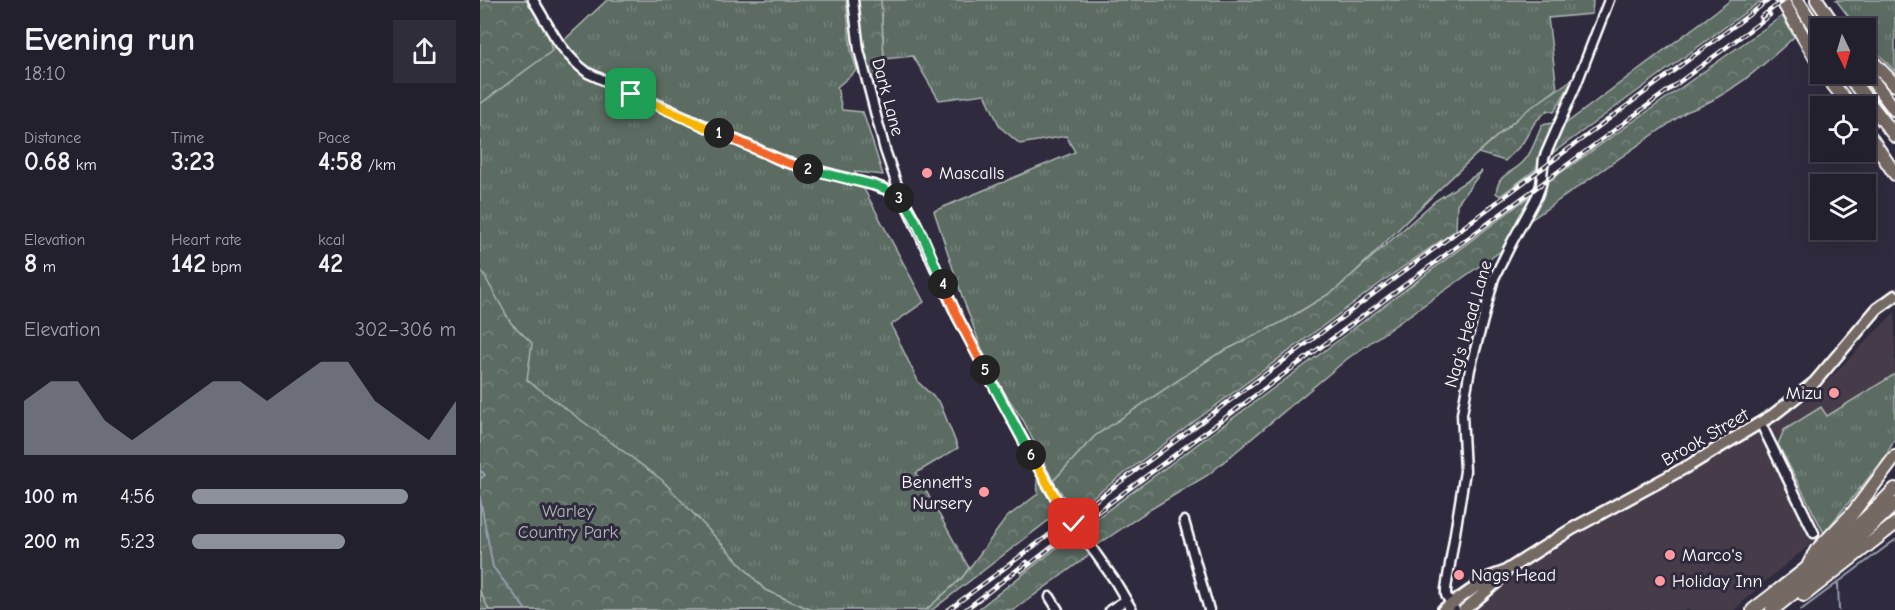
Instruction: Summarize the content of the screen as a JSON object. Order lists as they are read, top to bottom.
{
  "streets": {
    "main road": ["Brook Street"],
    "street": ["Dark Lane", "Nag's Head Lane"]
  },
  "crossings": [
    ["Nag's Head Lane", "Brook Street"]
  ],
  "parks": ["Warley Country Park"],
  "places": [
    "Mascalls",
    "Mizu",
    "Bennett's Nursery",
    "Marco's",
    "Nags Head",
    "Holiday Inn"
  ],
  "north": "bottom",
  "page": {
    "heading": ["Evening run", "18:10"],
    "stats": [
      ["Distance", "0.68 km"],
      ["Time", "3:23"],
      ["Pace", "4:58 /km"],
      ["Elevation", "8 m"],
      ["Heart rate", "142 bpm"],
      ["kcal", "42"]
    ],
    "pins": [
      "1",
      "2",
      "3",
      "4",
      "5",
      "6"
    ],
    "chart": ["Elevation", "302–306 m"],
    "list": [
      {
        "name": "100 m",
        "note": "4:56"
      },
      {
        "name": "200 m",
        "note": "5:23"
      }
    ]
  }
}
